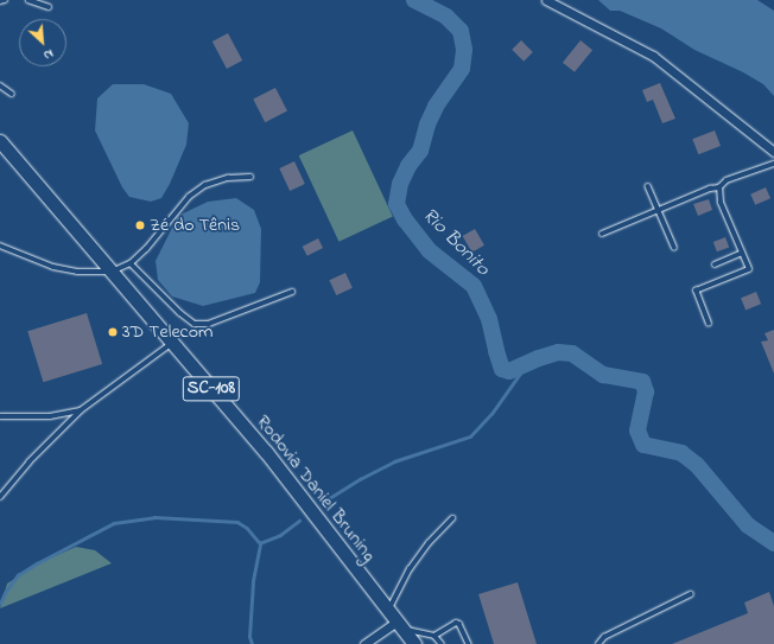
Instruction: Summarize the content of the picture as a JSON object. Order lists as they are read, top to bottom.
{
  "streets": {
    "main road": ["SC-108", "Rodovia Daniel Bruning"]
  },
  "water": ["Rio Bonito"],
  "places": ["Zé do Tênis", "3D Telecom"],
  "north": "bottom right"
}
